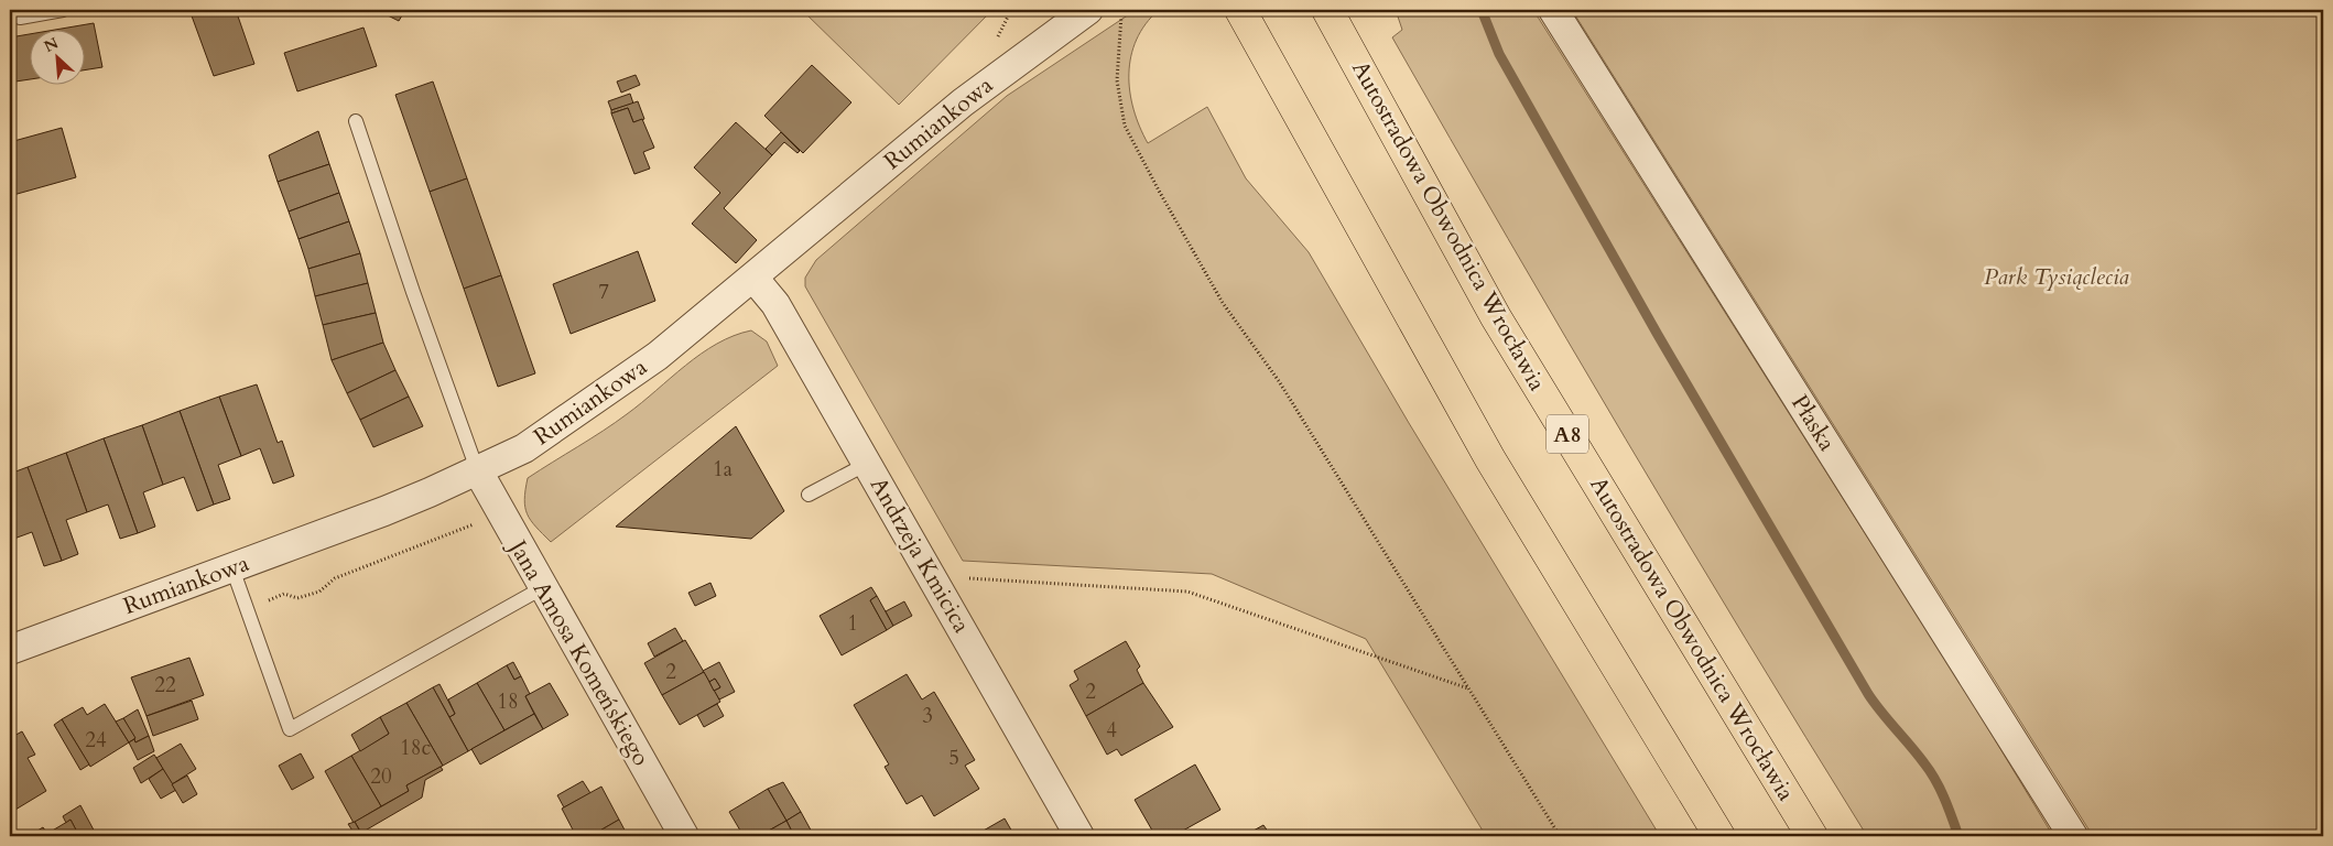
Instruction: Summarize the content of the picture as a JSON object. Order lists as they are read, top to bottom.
{
  "streets": {
    "highway": ["Autostradowa Obwodnica Wrocławia", "A8"],
    "street": [
      "Rumiankowa",
      "Płaska",
      "Andrzeja Kmicica",
      "Jana Amosa Komeńskiego"
    ]
  },
  "crossings": [
    ["Rumiankowa", "Andrzeja Kmicica"],
    ["Rumiankowa", "Jana Amosa Komeńskiego"]
  ],
  "parks": ["Park Tysiąclecia"],
  "house_numbers": [
    "7",
    "1a",
    "1",
    "2",
    "22",
    "2",
    "18",
    "3",
    "4",
    "24",
    "18c",
    "5",
    "20"
  ],
  "north": "top left"
}
